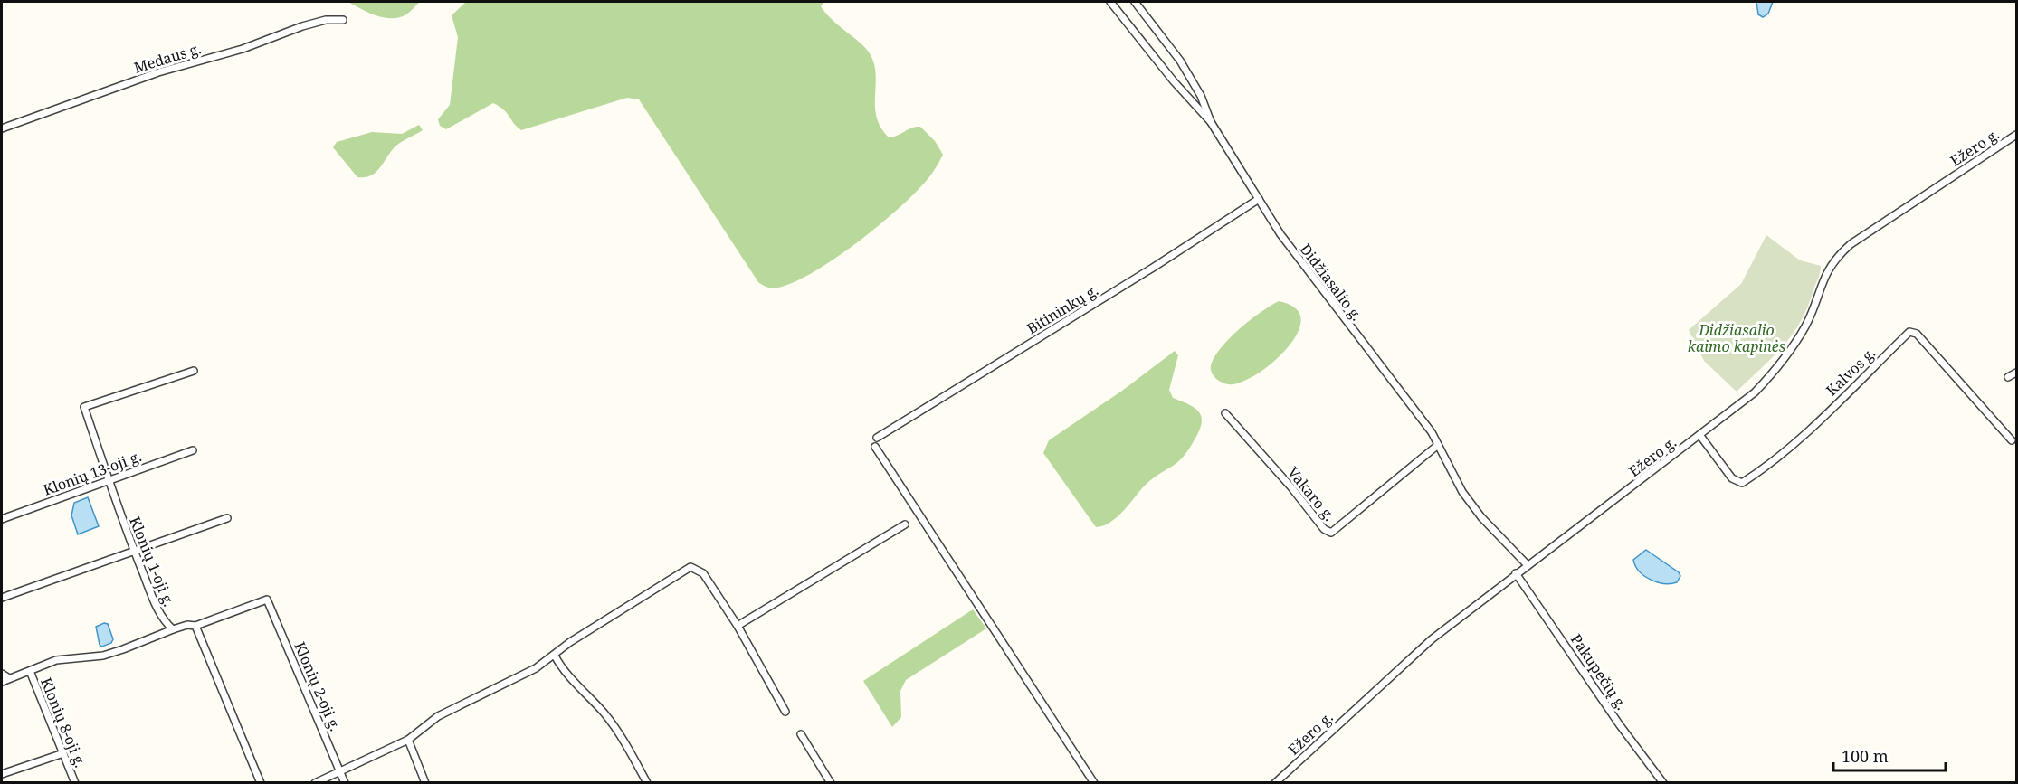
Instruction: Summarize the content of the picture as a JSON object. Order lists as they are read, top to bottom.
{
  "streets": {
    "street": [
      "Medaus g.",
      "Ežero g.",
      "Didžiasalio g.",
      "Bitininkų g.",
      "Kalvos g.",
      "Klonių 13-oji g.",
      "Vakaro g.",
      "Klonių 1-oji g.",
      "Pakupečių g.",
      "Klonių 2-oji g.",
      "Klonių 8-oji g."
    ]
  },
  "crossings": [
    ["Ežero g.", "Didžiasalio g."],
    ["Ežero g.", "Kalvos g."],
    ["Ežero g.", "Pakupečių g."],
    ["Didžiasalio g.", "Bitininkų g."],
    ["Didžiasalio g.", "Vakaro g."],
    ["Klonių 13-oji g.", "Klonių 1-oji g."]
  ],
  "parks": ["Didžiasalio kaimo kapinės"],
  "scale_bar": "100 m"
}
